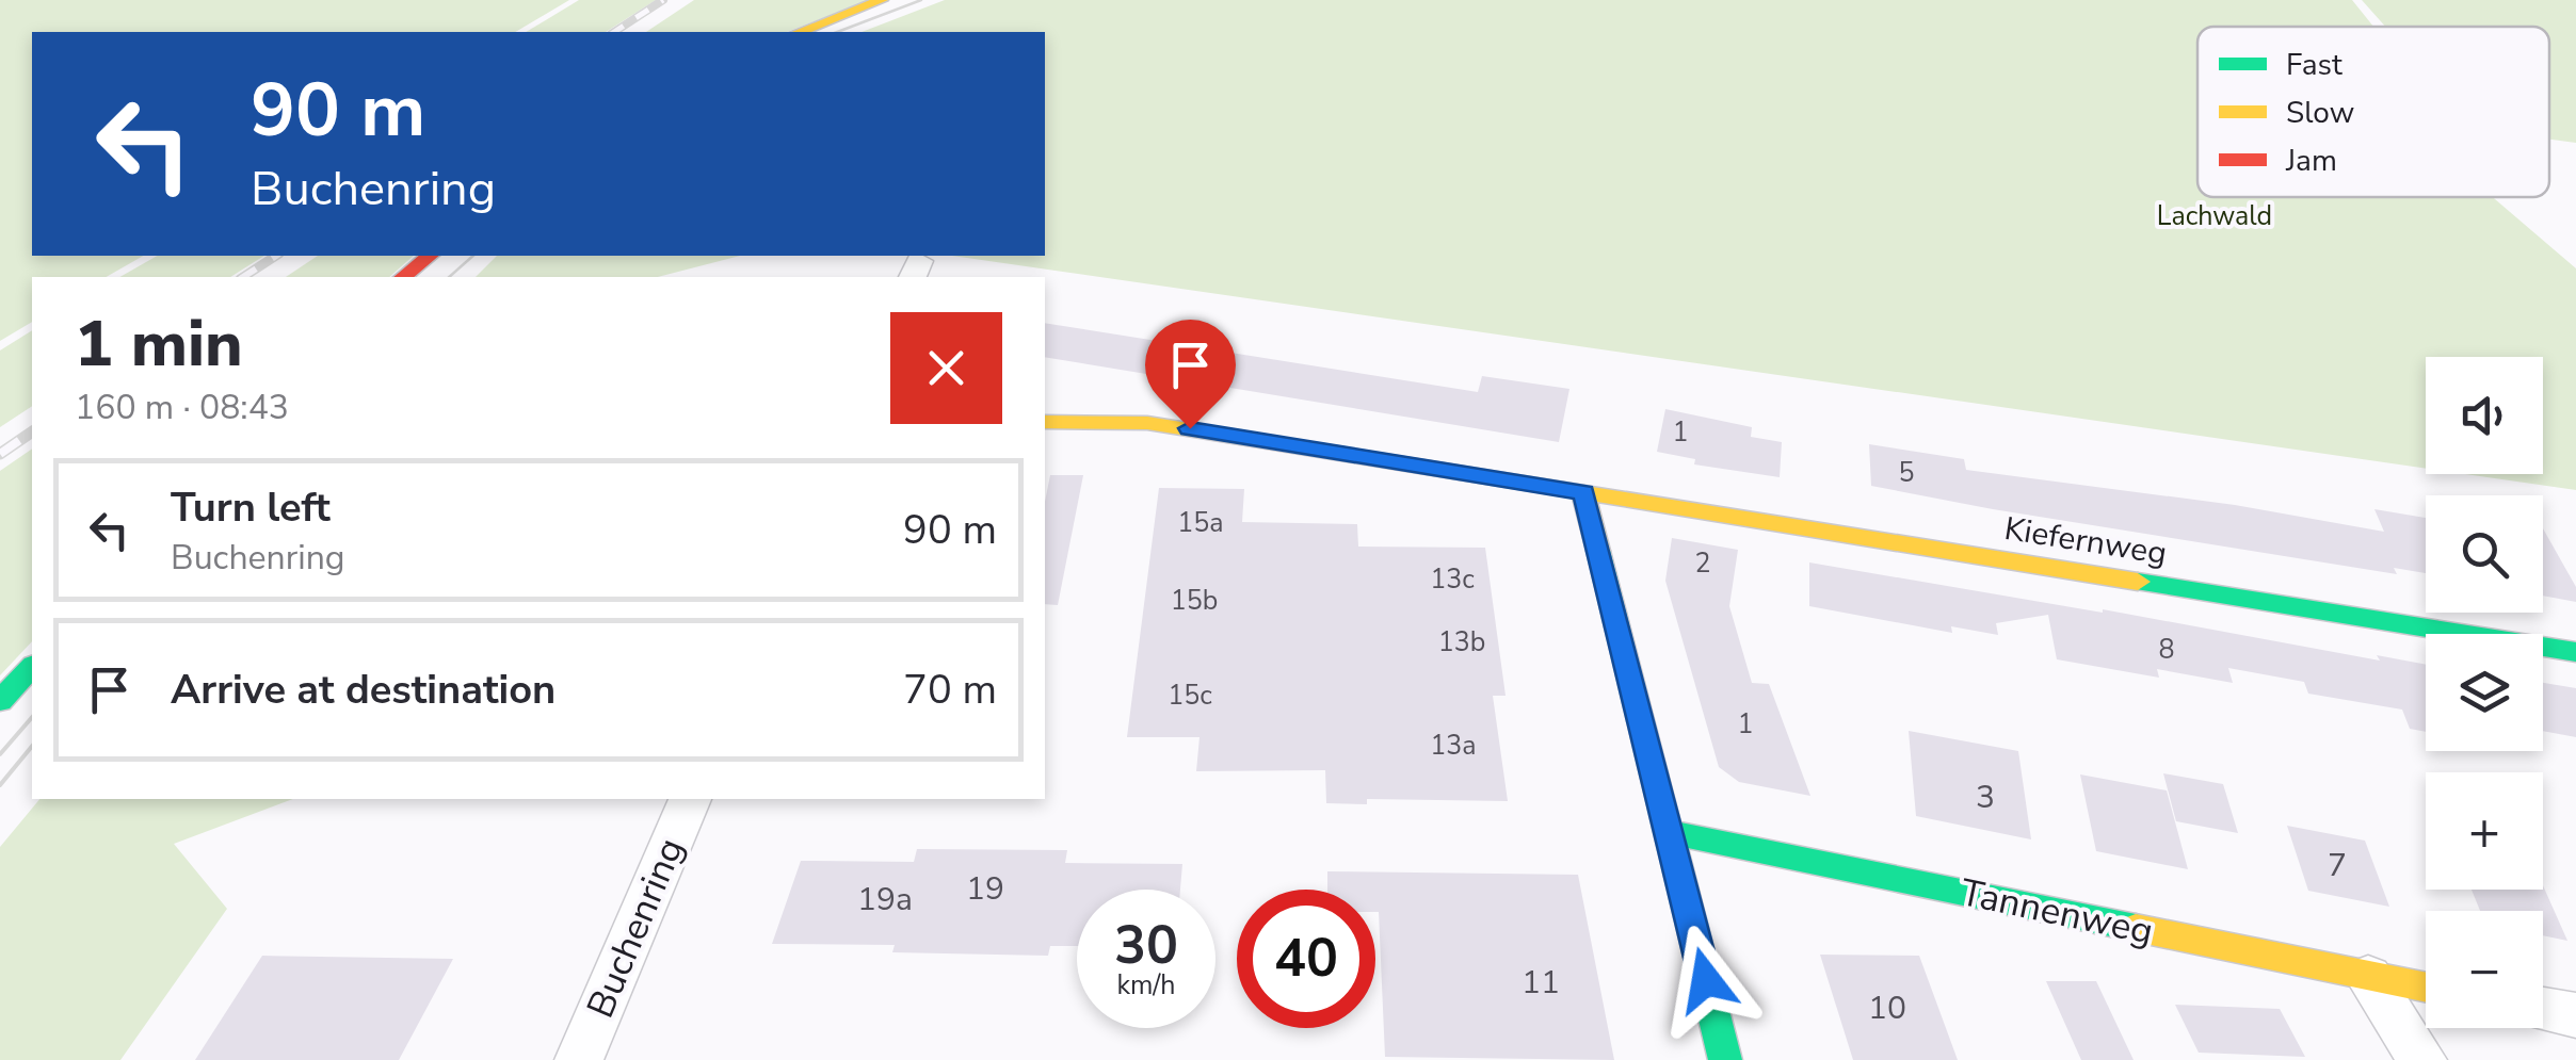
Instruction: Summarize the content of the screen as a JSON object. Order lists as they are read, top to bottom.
{
  "streets": {
    "street": ["Kiefernweg", "Tannenweg", "Buchenring"]
  },
  "parks": ["Lachwald"],
  "house_numbers": [
    "1",
    "5",
    "15a",
    "2",
    "13c",
    "15b",
    "13b",
    "8",
    "15c",
    "1",
    "13a",
    "3",
    "7",
    "19",
    "19a",
    "11",
    "10"
  ],
  "legend": ["Fast", "Slow", "Jam"],
  "page": {
    "turn": ["90 m", "Buchenring"],
    "heading": ["1 min", "160 m · 08:43"],
    "map_buttons": ["+", "−"],
    "list": [
      {
        "name": "Turn left",
        "note": "Buchenring",
        "value": "90 m"
      },
      {
        "name": "Arrive at destination",
        "value": "70 m"
      }
    ],
    "speed": "30 km/h",
    "limit": "40"
  }
}
